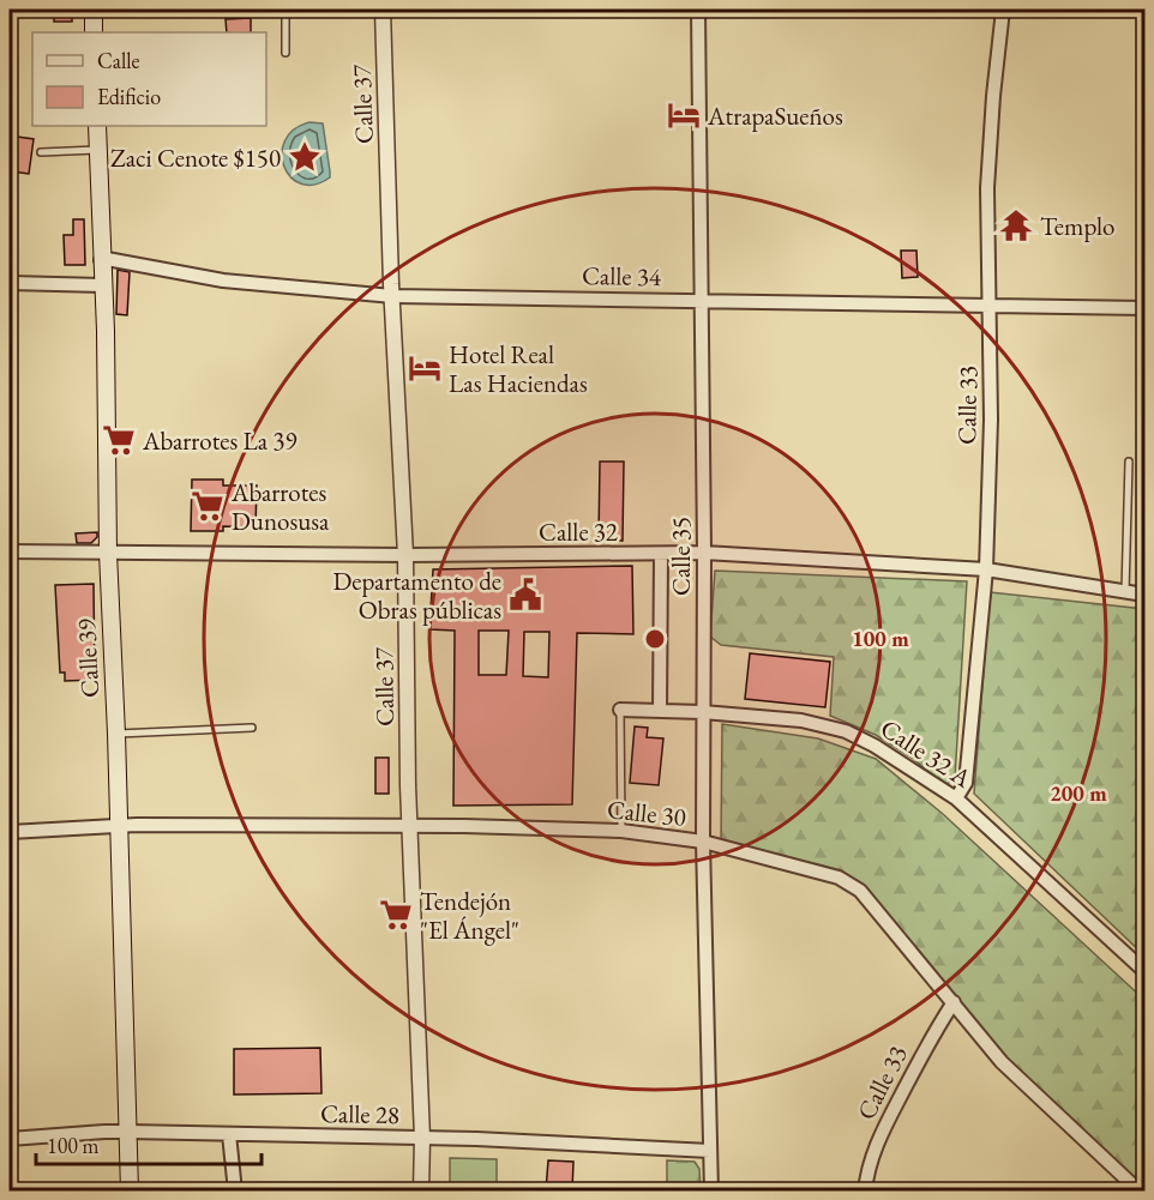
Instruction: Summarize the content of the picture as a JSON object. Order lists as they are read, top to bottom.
{
  "streets": {
    "main road": ["Calle 39"],
    "street": [
      "Calle 37",
      "Calle 34",
      "Calle 33",
      "Calle 32",
      "Calle 35",
      "Calle 32 A",
      "Calle 30",
      "Calle 28"
    ]
  },
  "crossings": [
    ["Calle 37", "Calle 34"],
    ["Calle 37", "Calle 32"],
    ["Calle 37", "Calle 30"],
    ["Calle 37", "Calle 28"],
    ["Calle 34", "Calle 33"],
    ["Calle 34", "Calle 35"],
    ["Calle 34", "Calle 39"],
    ["Calle 33", "Calle 32"],
    ["Calle 33", "Calle 32 A"],
    ["Calle 33", "Calle 30"],
    ["Calle 32", "Calle 35"],
    ["Calle 32", "Calle 39"],
    ["Calle 35", "Calle 32 A"],
    ["Calle 35", "Calle 30"],
    ["Calle 35", "Calle 28"],
    ["Calle 39", "Calle 30"],
    ["Calle 39", "Calle 28"]
  ],
  "places": {
    "hotel": ["AtrapaSueños", "Hotel Real Las Haciendas"],
    "place": ["Zaci Cenote $150"],
    "temple": ["Templo"],
    "supermarket": ["Abarrotes La 39", "Abarrotes Dunosusa", "Tendejón \"El Ángel\""],
    "public building": ["Departamento de Obras públicas"]
  },
  "legend": ["Calle", "Edificio"],
  "scale_bar": "100 m",
  "rings": ["100 m", "200 m"]
}
